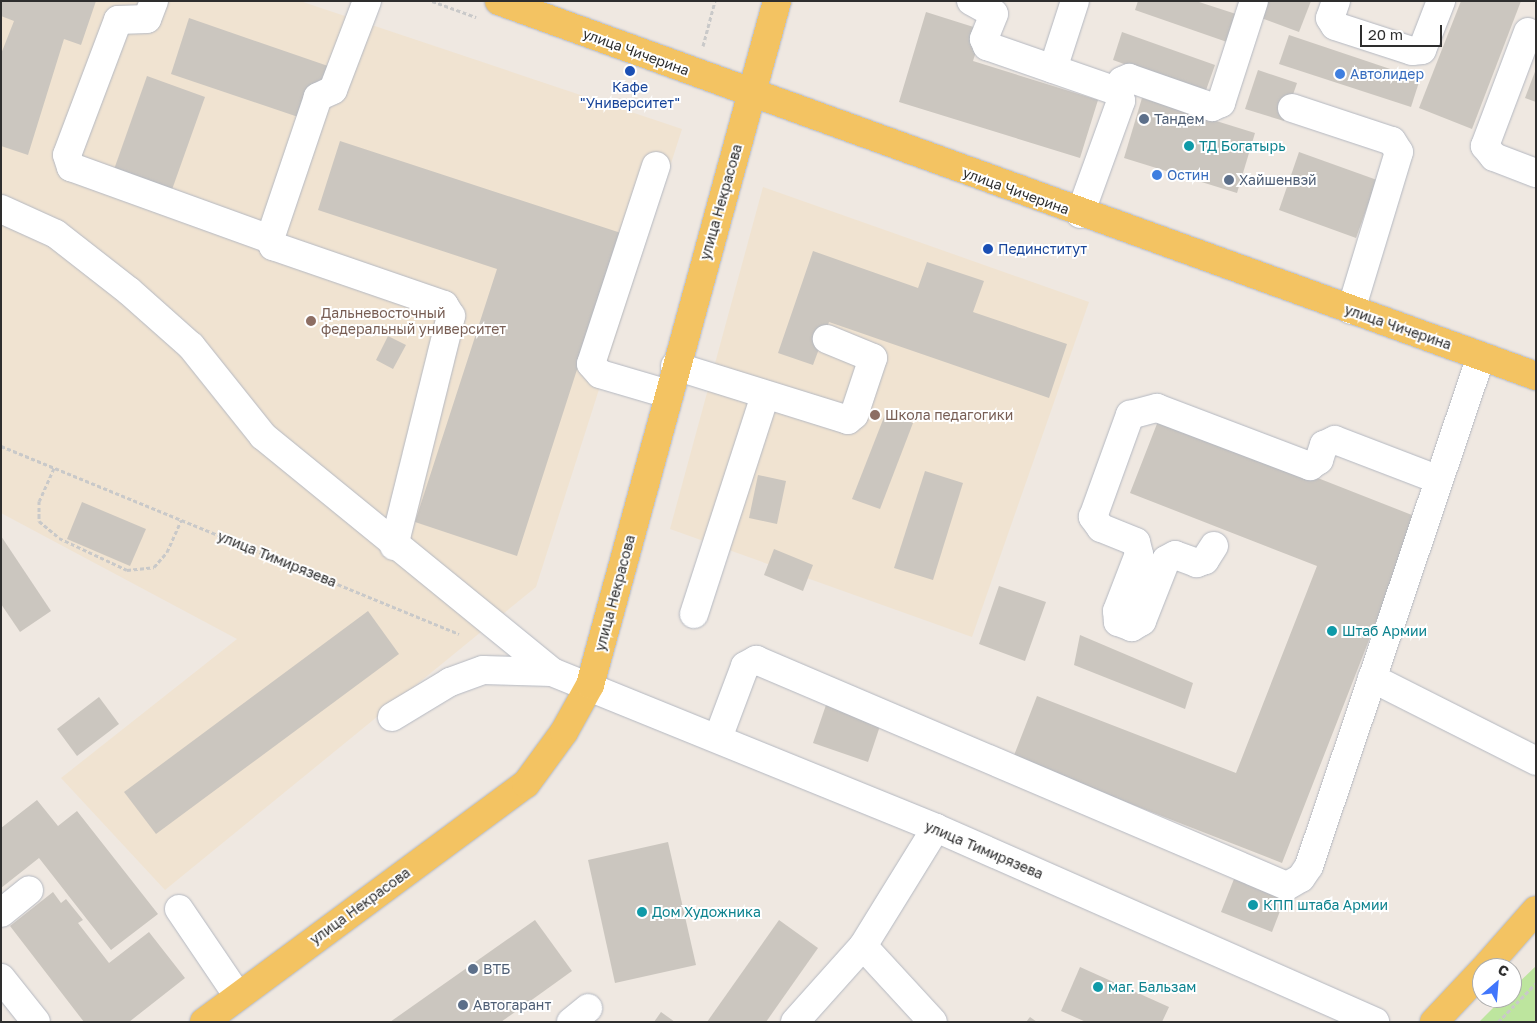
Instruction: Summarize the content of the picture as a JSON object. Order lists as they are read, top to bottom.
{
  "streets": {
    "main road": ["улица Чичерина", "улица Некрасова"],
    "street": ["улица Тимирязева"]
  },
  "crossings": [
    ["улица Чичерина", "улица Некрасова"],
    ["улица Некрасова", "улица Тимирязева"]
  ],
  "places": [
    "Кафе \"Университет\"",
    "Автолидер",
    "Тандем",
    "ТД Богатырь",
    "Остин",
    "Хайшенвэй",
    "Пединститут",
    "Дальневосточный федеральный университет",
    "Школа педагогики",
    "Штаб Армии",
    "КПП штаба Армии",
    "Дом Художника",
    "ВТБ",
    "маг. Бальзам",
    "Автогарант"
  ],
  "scale_bar": "20 m",
  "north": "top right"
}
